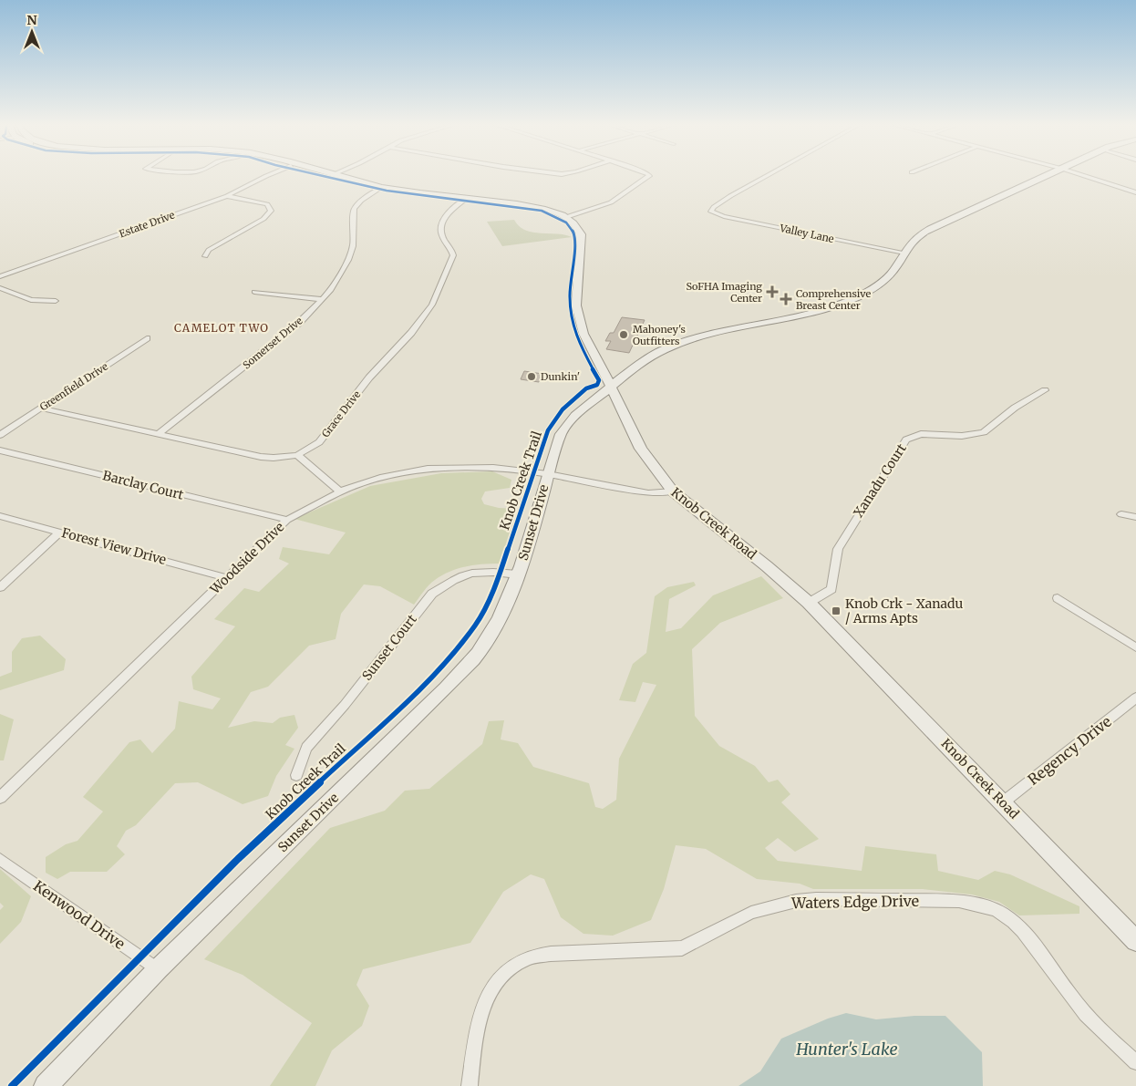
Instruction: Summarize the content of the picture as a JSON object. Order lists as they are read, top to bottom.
{
  "streets": {
    "main road": ["Sunset Drive", "Knob Creek Road"],
    "street": [
      "Estate Drive",
      "Valley Lane",
      "Somerset Drive",
      "Greenfield Drive",
      "Grace Drive",
      "Xanadu Court",
      "Barclay Court",
      "Forest View Drive",
      "Woodside Drive",
      "Sunset Court",
      "Regency Drive",
      "Waters Edge Drive",
      "Kenwood Drive"
    ],
    "cycle path": ["Knob Creek Trail"]
  },
  "crossings": [
    ["Valley Lane", "Sunset Drive"],
    ["Somerset Drive", "Grace Drive"],
    ["Greenfield Drive", "Grace Drive"],
    ["Xanadu Court", "Knob Creek Road"],
    ["Barclay Court", "Woodside Drive"],
    ["Sunset Drive", "Knob Creek Road"],
    ["Sunset Drive", "Woodside Drive"],
    ["Sunset Drive", "Sunset Court"],
    ["Sunset Drive", "Kenwood Drive"],
    ["Knob Creek Road", "Woodside Drive"],
    ["Knob Creek Road", "Regency Drive"],
    ["Forest View Drive", "Woodside Drive"]
  ],
  "districts": ["CAMELOT TWO"],
  "water": ["Hunter's Lake"],
  "places": {
    "health": ["SoFHA Imaging Center", "Comprehensive Breast Center"],
    "other": ["Mahoney's Outfitters", "Dunkin'"],
    "transit": ["Knob Crk - Xanadu / Arms Apts"]
  },
  "north": "top"
}
